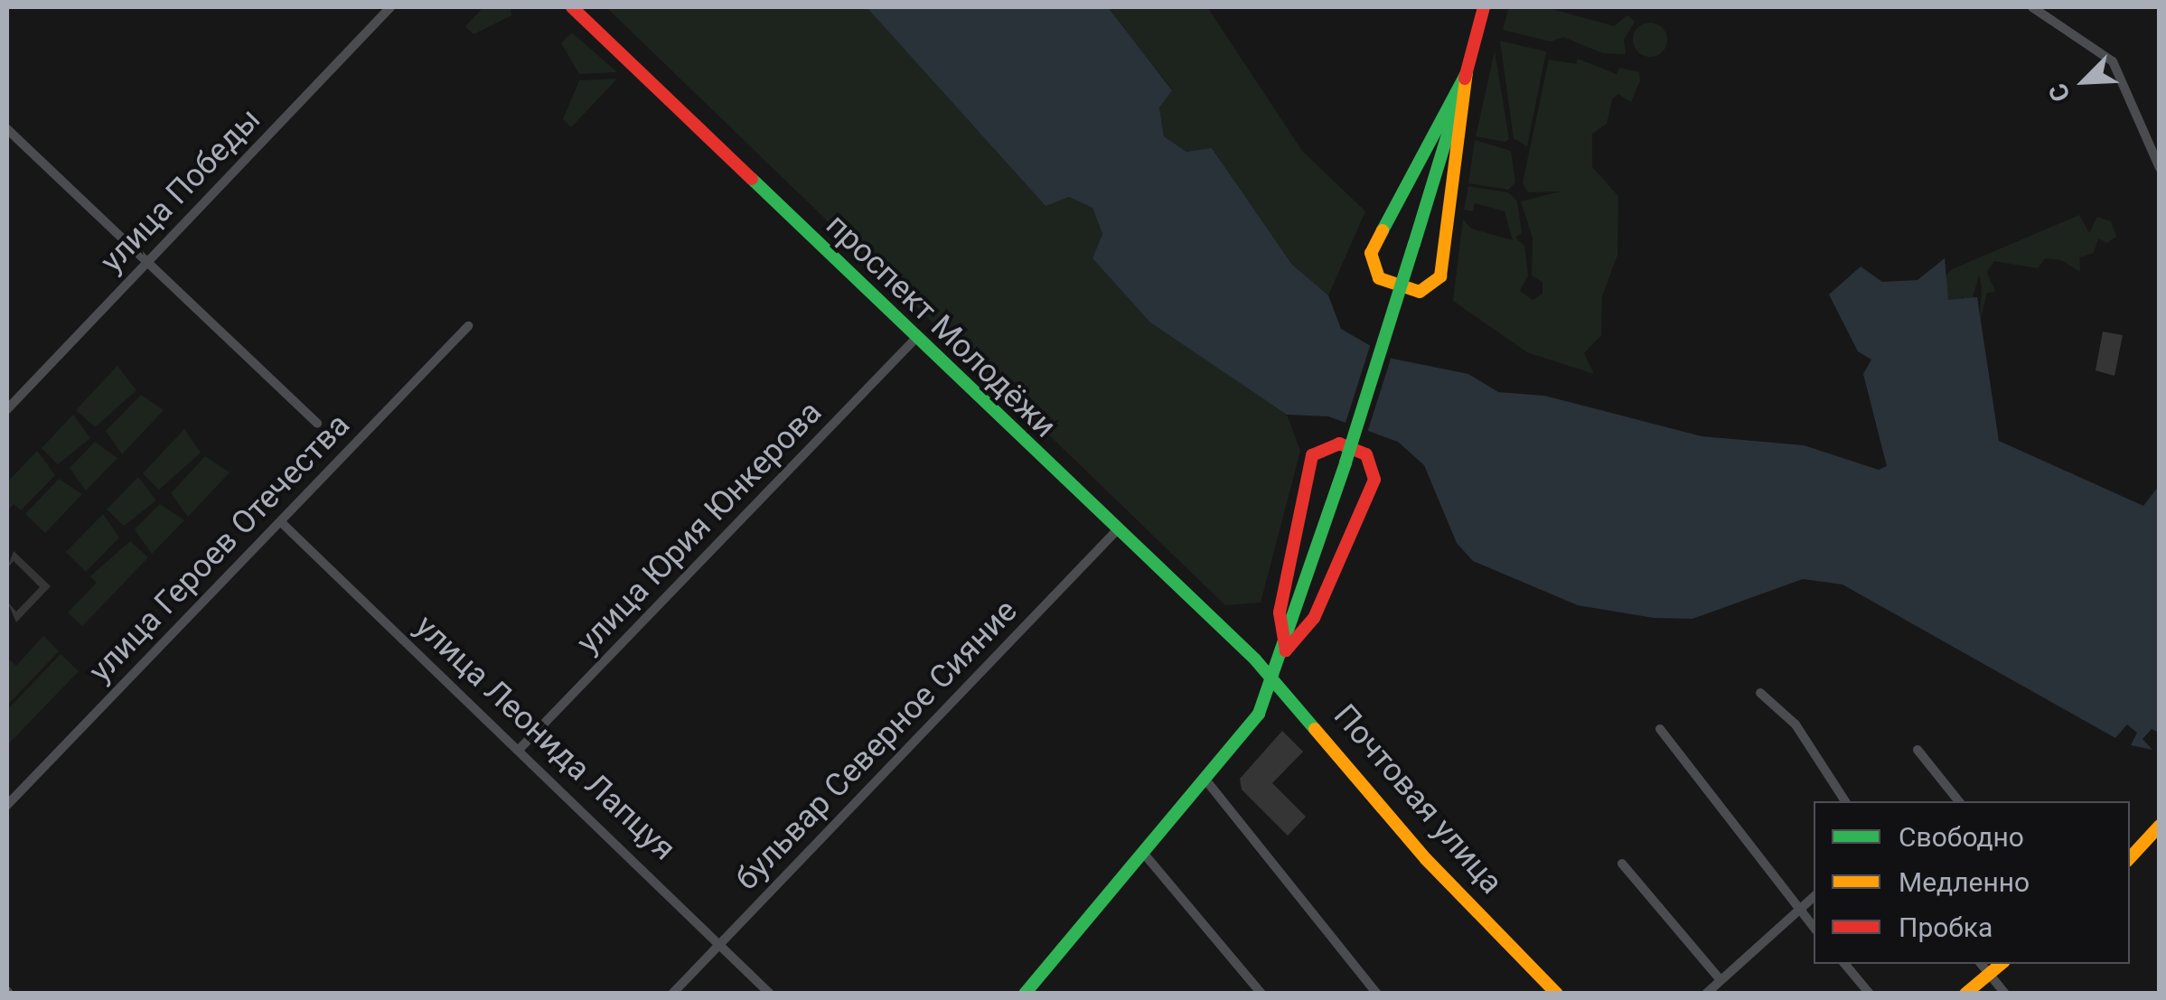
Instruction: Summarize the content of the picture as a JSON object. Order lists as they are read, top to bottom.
{
  "streets": {
    "street": [
      "улица Победы",
      "проспект Молодёжи",
      "улица Юрия Юнкерова",
      "улица Героев Отечества",
      "улица Леонида Лапцуя",
      "бульвар Северное Сияние",
      "Почтовая улица"
    ]
  },
  "crossings": [
    ["проспект Молодёжи", "улица Юрия Юнкерова"],
    ["проспект Молодёжи", "бульвар Северное Сияние"],
    ["проспект Молодёжи", "Почтовая улица"],
    ["улица Юрия Юнкерова", "улица Леонида Лапцуя"],
    ["улица Героев Отечества", "улица Леонида Лапцуя"],
    ["улица Леонида Лапцуя", "бульвар Северное Сияние"]
  ],
  "legend": ["Свободно", "Медленно", "Пробка"],
  "north": "bottom left"
}
